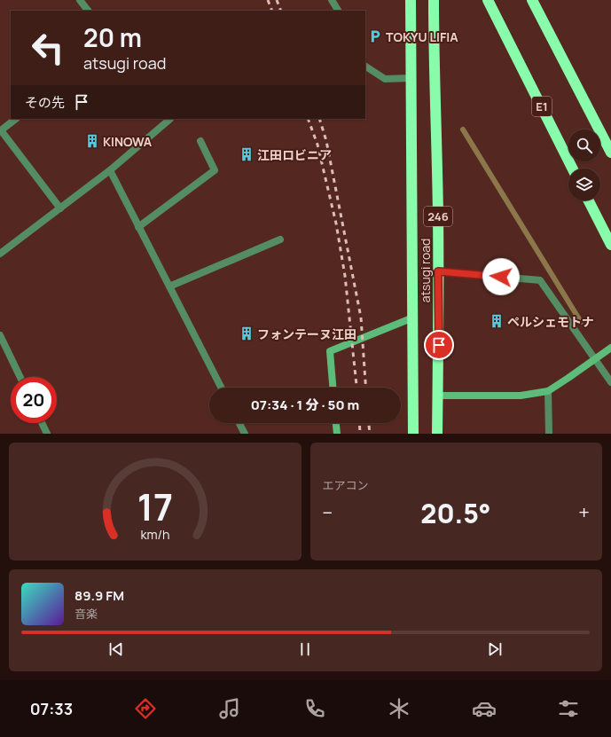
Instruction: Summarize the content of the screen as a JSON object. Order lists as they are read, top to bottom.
{
  "streets": {
    "highway": ["E1", "246", "atsugi road"]
  },
  "places": {
    "parking": ["TOKYU LIFIA"],
    "building": [
      "KINOWA",
      "江田ロビニア",
      "ペルシェモトナ",
      "フォンテーヌ江田"
    ]
  },
  "page": {
    "turn": ["20 m", "atsugi road"],
    "then": "その先",
    "limit": "20",
    "trip": "07:34 · 1 分 · 50 m",
    "tile": "エアコン",
    "heat": ["−", "20.5°", "+"],
    "song": ["89.9 FM", "音楽"],
    "tabs": "07:33",
    "gauge": ["17", "km/h"]
  }
}
